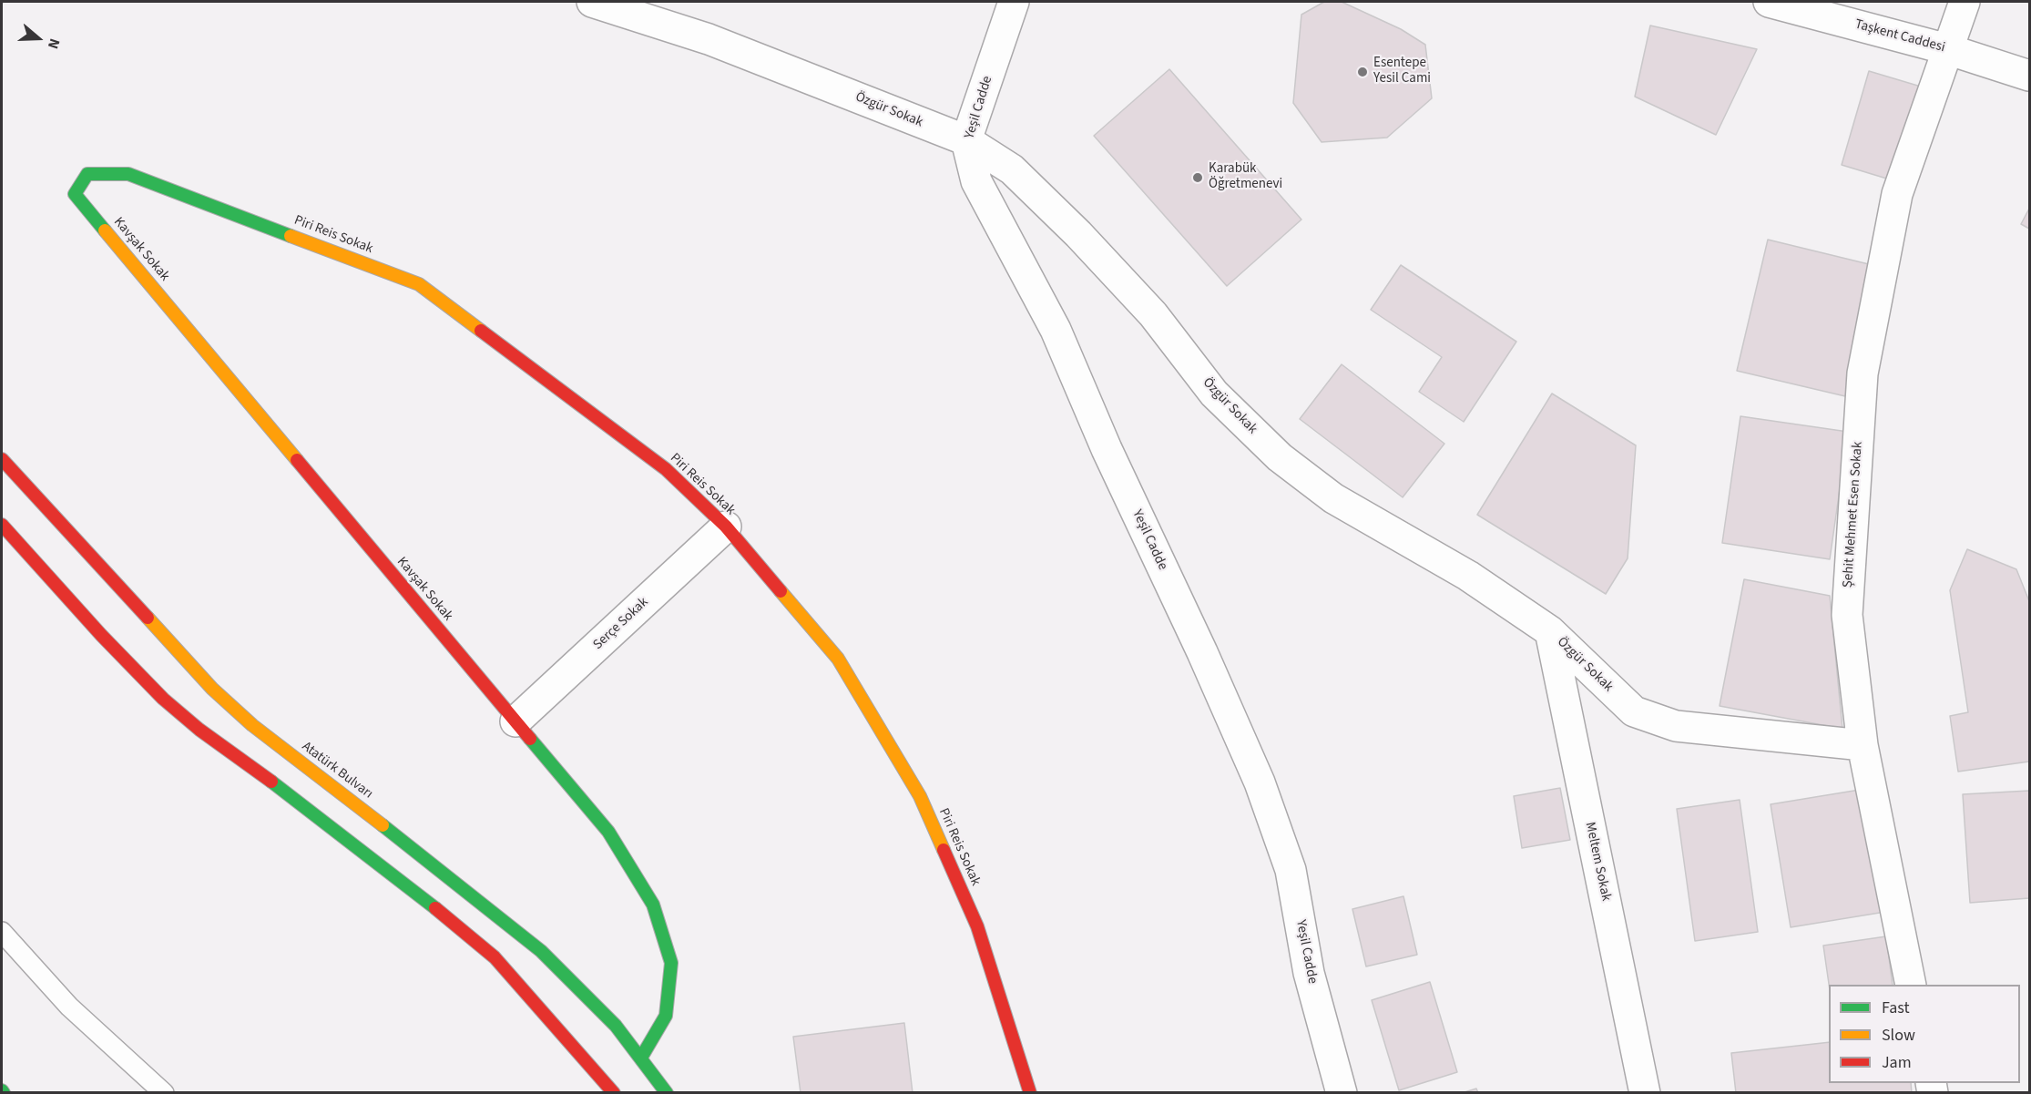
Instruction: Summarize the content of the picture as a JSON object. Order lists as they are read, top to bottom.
{
  "streets": {
    "street": [
      "Taşkent Caddesi",
      "Yeşil Cadde",
      "Özgür Sokak",
      "Piri Reis Sokak",
      "Kavşak Sokak",
      "Şehit Mehmet Esen Sokak",
      "Serçe Sokak",
      "Atatürk Bulvarı",
      "Meltem Sokak"
    ]
  },
  "crossings": [
    ["Taşkent Caddesi", "Şehit Mehmet Esen Sokak"],
    ["Yeşil Cadde", "Özgür Sokak"],
    ["Özgür Sokak", "Şehit Mehmet Esen Sokak"],
    ["Özgür Sokak", "Meltem Sokak"],
    ["Piri Reis Sokak", "Kavşak Sokak"],
    ["Piri Reis Sokak", "Serçe Sokak"],
    ["Kavşak Sokak", "Serçe Sokak"],
    ["Kavşak Sokak", "Atatürk Bulvarı"]
  ],
  "places": ["Esentepe Yesil Cami", "Karabük Öğretmenevi"],
  "legend": ["Fast", "Slow", "Jam"],
  "north": "right"
}
